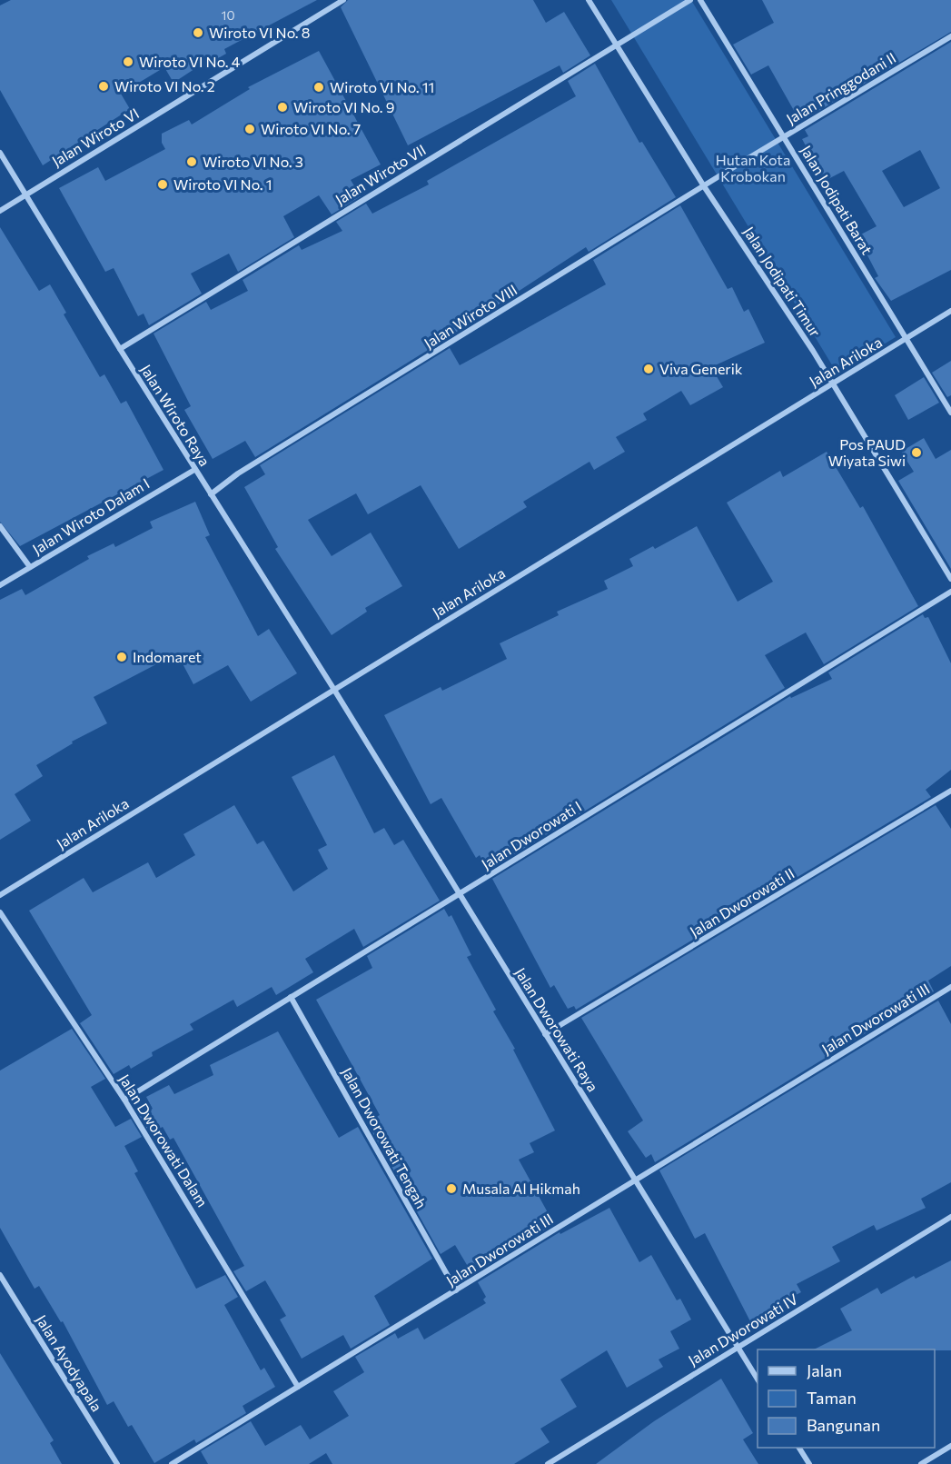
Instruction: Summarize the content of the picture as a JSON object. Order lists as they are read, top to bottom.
{
  "streets": {
    "street": [
      "Jalan Pringgodani II",
      "Jalan Wiroto VI",
      "Jalan Wiroto VII",
      "Jalan Jodipati Barat",
      "Jalan Jodipati Timur",
      "Jalan Wiroto VIII",
      "Jalan Ariloka",
      "Jalan Wiroto Raya",
      "Jalan Wiroto Dalam I",
      "Jalan Dworowati I",
      "Jalan Dworowati II",
      "Jalan Dworowati III",
      "Jalan Dworowati Raya",
      "Jalan Dworowati Tengah",
      "Jalan Dworowati Dalam",
      "Jalan Dworowati IV",
      "Jalan Ayodyapala"
    ]
  },
  "crossings": [
    ["Jalan Pringgodani II", "Jalan Jodipati Barat"],
    ["Jalan Pringgodani II", "Jalan Wiroto VIII"],
    ["Jalan Wiroto VI", "Jalan Wiroto Raya"],
    ["Jalan Wiroto VII", "Jalan Jodipati Timur"],
    ["Jalan Wiroto VII", "Jalan Wiroto Raya"],
    ["Jalan Jodipati Barat", "Jalan Ariloka"],
    ["Jalan Jodipati Timur", "Jalan Wiroto VIII"],
    ["Jalan Jodipati Timur", "Jalan Ariloka"],
    ["Jalan Wiroto VIII", "Jalan Wiroto Raya"],
    ["Jalan Ariloka", "Jalan Wiroto Raya"],
    ["Jalan Ariloka", "Jalan Dworowati Raya"],
    ["Jalan Wiroto Raya", "Jalan Wiroto Dalam I"],
    ["Jalan Wiroto Raya", "Jalan Dworowati Raya"],
    ["Jalan Dworowati I", "Jalan Dworowati Raya"],
    ["Jalan Dworowati I", "Jalan Dworowati Tengah"],
    ["Jalan Dworowati I", "Jalan Dworowati Dalam"],
    ["Jalan Dworowati II", "Jalan Dworowati Raya"],
    ["Jalan Dworowati III", "Jalan Dworowati Raya"],
    ["Jalan Dworowati III", "Jalan Dworowati Tengah"],
    ["Jalan Dworowati III", "Jalan Dworowati Dalam"],
    ["Jalan Dworowati Raya", "Jalan Dworowati IV"]
  ],
  "parks": ["Hutan Kota Krobokan"],
  "places": [
    "Wiroto VI No. 8",
    "Wiroto VI No. 4",
    "Wiroto VI No. 2",
    "Wiroto VI No. 11",
    "Wiroto VI No. 9",
    "Wiroto VI No. 7",
    "Wiroto VI No. 3",
    "Wiroto VI No. 1",
    "Viva Generik",
    "Pos PAUD Wiyata Siwi",
    "Indomaret",
    "Musala Al Hikmah"
  ],
  "house_numbers": ["10"],
  "legend": ["Jalan", "Taman", "Bangunan"]
}
